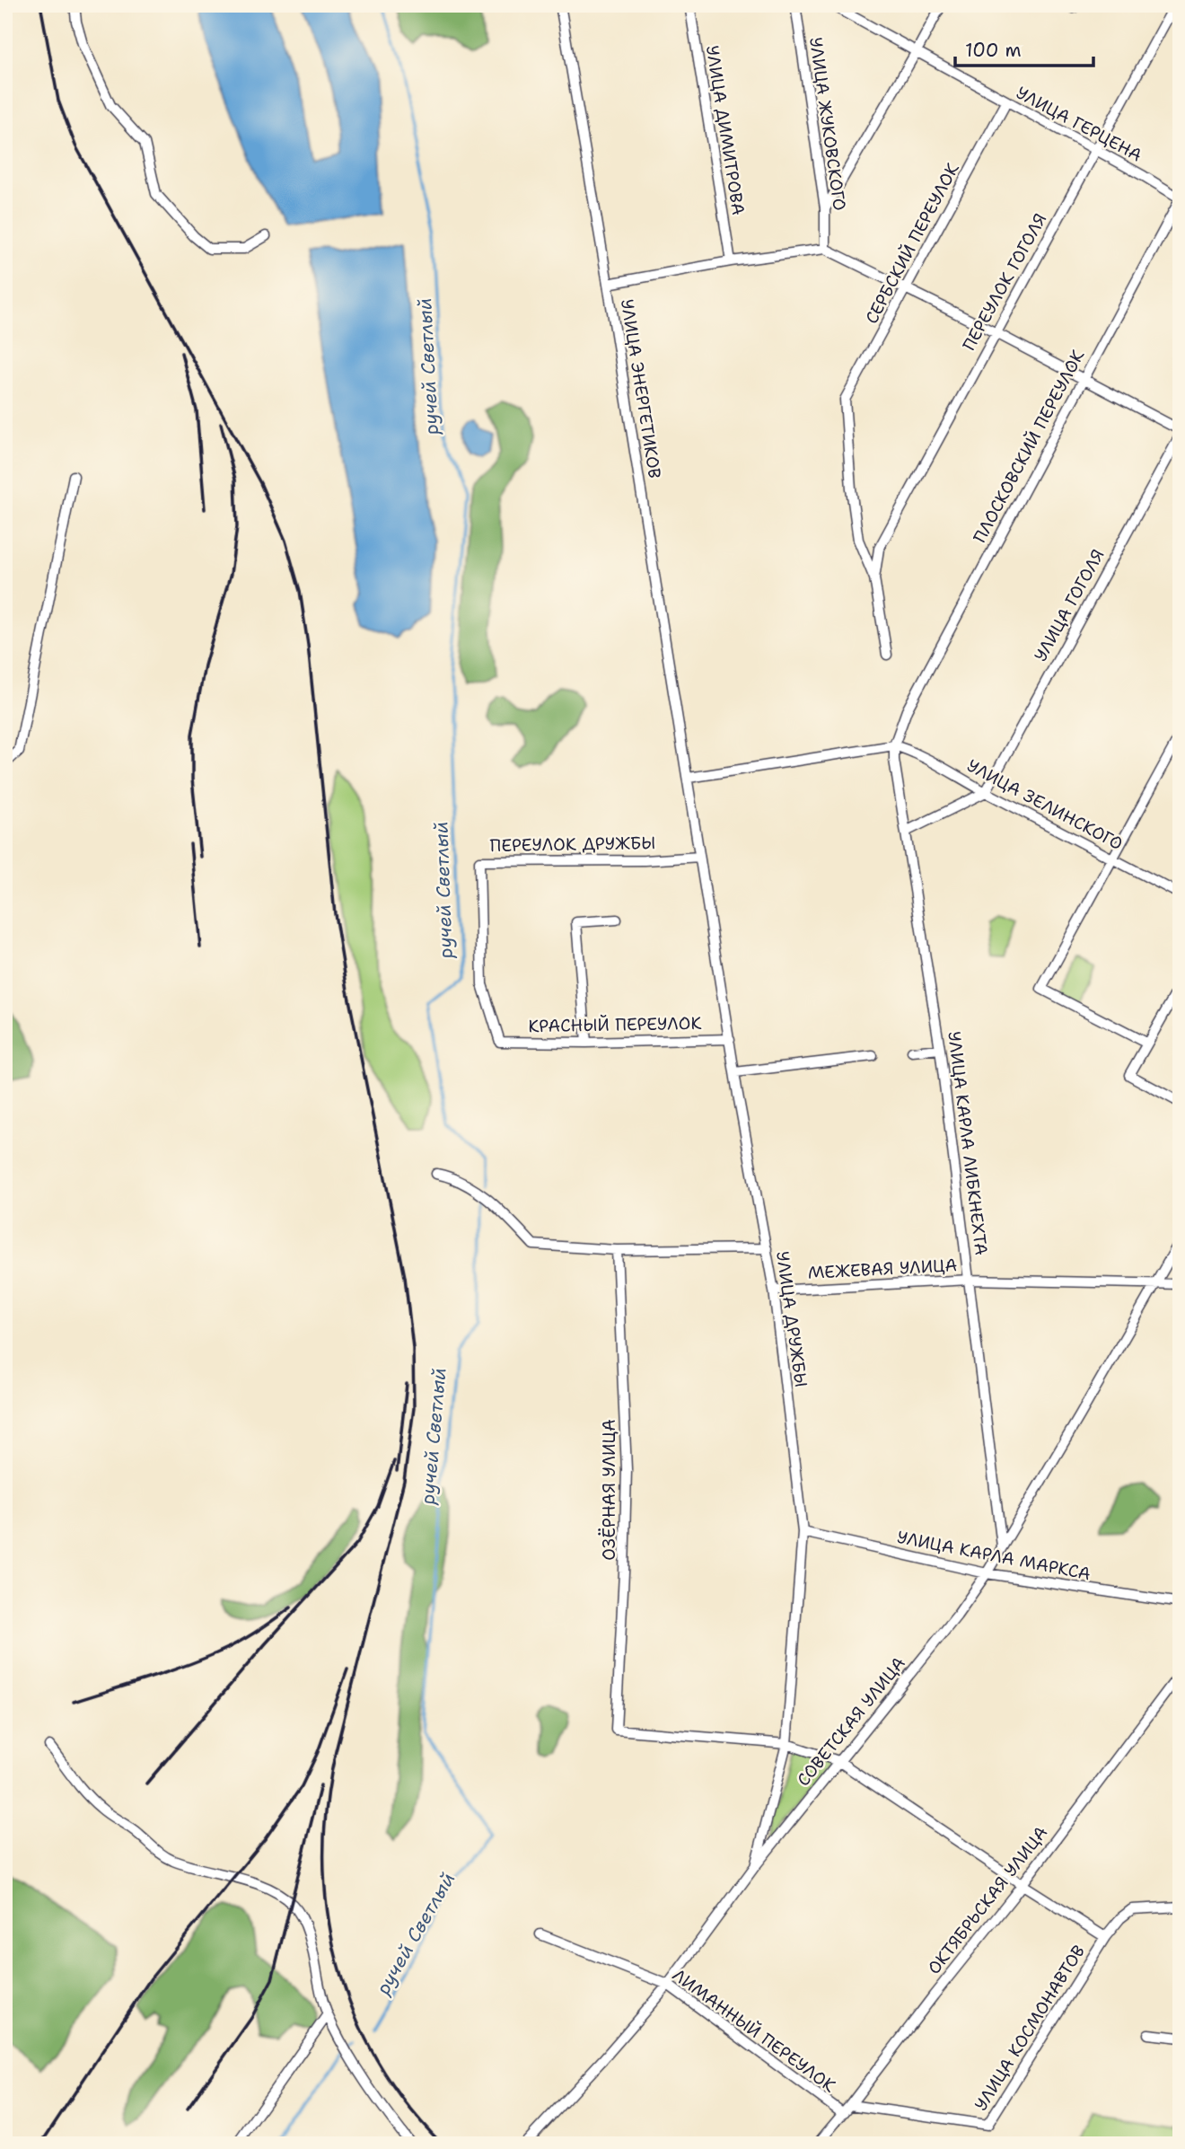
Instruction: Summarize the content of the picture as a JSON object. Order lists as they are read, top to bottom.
{
  "streets": {
    "street": [
      "УЛИЦА ЖУКОВСКОГО",
      "УЛИЦА ГЕРЦЕНА",
      "УЛИЦА ДИМИТРОВА",
      "СЕРБСКИЙ ПЕРЕУЛОК",
      "ПЕРЕУЛОК ГОГОЛЯ",
      "УЛИЦА ЭНЕРГЕТИКОВ",
      "ПЛОСКОВСКИЙ ПЕРЕУЛОК",
      "УЛИЦА ГОГОЛЯ",
      "УЛИЦА ЗЕЛИНСКОГО",
      "ПЕРЕУЛОК ДРУЖБЫ",
      "КРАСНЫЙ ПЕРЕУЛОК",
      "УЛИЦА КАРЛА ЛИБКНЕХТА",
      "МЕЖЕВАЯ УЛИЦА",
      "УЛИЦА ДРУЖБЫ",
      "ОЗЁРНАЯ УЛИЦА",
      "УЛИЦА КАРЛА МАРКСА",
      "СОВЕТСКАЯ УЛИЦА",
      "ОКТЯБРЬСКАЯ УЛИЦА",
      "УЛИЦА КОСМОНАВТОВ",
      "ЛИМАННЫЙ ПЕРЕУЛОК"
    ]
  },
  "crossings": [
    ["УЛИЦА ГЕРЦЕНА", "СЕРБСКИЙ ПЕРЕУЛОК"],
    ["УЛИЦА ГЕРЦЕНА", "ПЕРЕУЛОК ГОГОЛЯ"],
    ["УЛИЦА ГЕРЦЕНА", "ПЛОСКОВСКИЙ ПЕРЕУЛОК"],
    ["СЕРБСКИЙ ПЕРЕУЛОК", "ПЕРЕУЛОК ГОГОЛЯ"],
    ["УЛИЦА ЭНЕРГЕТИКОВ", "УЛИЦА ДРУЖБЫ"],
    ["ПЛОСКОВСКИЙ ПЕРЕУЛОК", "УЛИЦА ЗЕЛИНСКОГО"],
    ["ПЛОСКОВСКИЙ ПЕРЕУЛОК", "УЛИЦА КАРЛА ЛИБКНЕХТА"],
    ["УЛИЦА ГОГОЛЯ", "УЛИЦА ЗЕЛИНСКОГО"],
    ["УЛИЦА ЗЕЛИНСКОГО", "УЛИЦА КАРЛА ЛИБКНЕХТА"],
    ["ПЕРЕУЛОК ДРУЖБЫ", "КРАСНЫЙ ПЕРЕУЛОК"],
    ["ПЕРЕУЛОК ДРУЖБЫ", "УЛИЦА ДРУЖБЫ"],
    ["КРАСНЫЙ ПЕРЕУЛОК", "УЛИЦА ДРУЖБЫ"],
    ["УЛИЦА КАРЛА ЛИБКНЕХТА", "МЕЖЕВАЯ УЛИЦА"],
    ["УЛИЦА КАРЛА ЛИБКНЕХТА", "СОВЕТСКАЯ УЛИЦА"],
    ["МЕЖЕВАЯ УЛИЦА", "УЛИЦА ДРУЖБЫ"],
    ["МЕЖЕВАЯ УЛИЦА", "СОВЕТСКАЯ УЛИЦА"],
    ["УЛИЦА ДРУЖБЫ", "ОЗЁРНАЯ УЛИЦА"],
    ["УЛИЦА ДРУЖБЫ", "УЛИЦА КАРЛА МАРКСА"],
    ["УЛИЦА ДРУЖБЫ", "СОВЕТСКАЯ УЛИЦА"],
    ["УЛИЦА КАРЛА МАРКСА", "СОВЕТСКАЯ УЛИЦА"],
    ["СОВЕТСКАЯ УЛИЦА", "ЛИМАННЫЙ ПЕРЕУЛОК"],
    ["ОКТЯБРЬСКАЯ УЛИЦА", "УЛИЦА КОСМОНАВТОВ"],
    ["ОКТЯБРЬСКАЯ УЛИЦА", "ЛИМАННЫЙ ПЕРЕУЛОК"]
  ],
  "water": ["ручей Светлый"],
  "scale_bar": "100 m"
}
